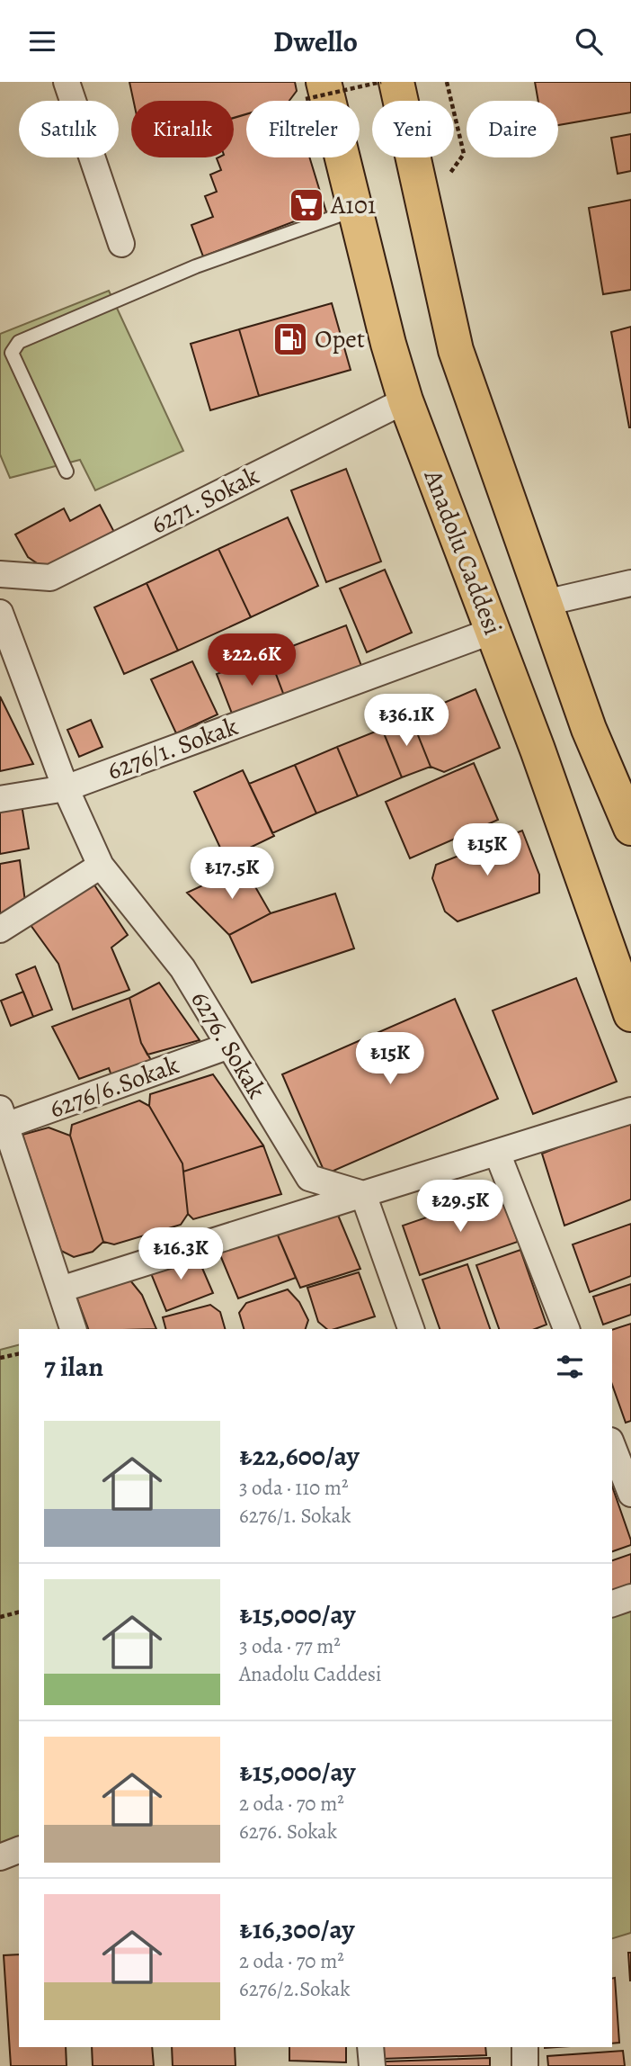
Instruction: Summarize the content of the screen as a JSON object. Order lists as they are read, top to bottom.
{
  "streets": {
    "highway": ["Anadolu Caddesi"],
    "street": [
      "6271. Sokak",
      "6276/1. Sokak",
      "6276. Sokak",
      "6276/6.Sokak"
    ]
  },
  "crossings": [
    ["6271. Sokak", "Anadolu Caddesi"],
    ["Anadolu Caddesi", "6276/1. Sokak"],
    ["6276/1. Sokak", "6276. Sokak"],
    ["6276. Sokak", "6276/6.Sokak"]
  ],
  "places": {
    "supermarket": ["A101"],
    "fuel station": ["Opet"]
  },
  "page": {
    "header": "Dwello",
    "chip": [
      "Satılık",
      "Kiralık",
      "Filtreler",
      "Yeni",
      "Daire"
    ],
    "price": [
      "₺22.6K",
      "₺36.1K",
      "₺15K",
      "₺17.5K",
      "₺15K",
      "₺29.5K",
      "₺16.3K"
    ],
    "heading": "7 ilan",
    "list": [
      {
        "name": "₺22,600/ay",
        "note": "3 oda · 110 m² · 6276/1. Sokak"
      },
      {
        "name": "₺15,000/ay",
        "note": "3 oda · 77 m² · Anadolu Caddesi"
      },
      {
        "name": "₺15,000/ay",
        "note": "2 oda · 70 m² · 6276. Sokak"
      },
      {
        "name": "₺16,300/ay",
        "note": "2 oda · 70 m² · 6276/2.Sokak"
      }
    ]
  }
}
